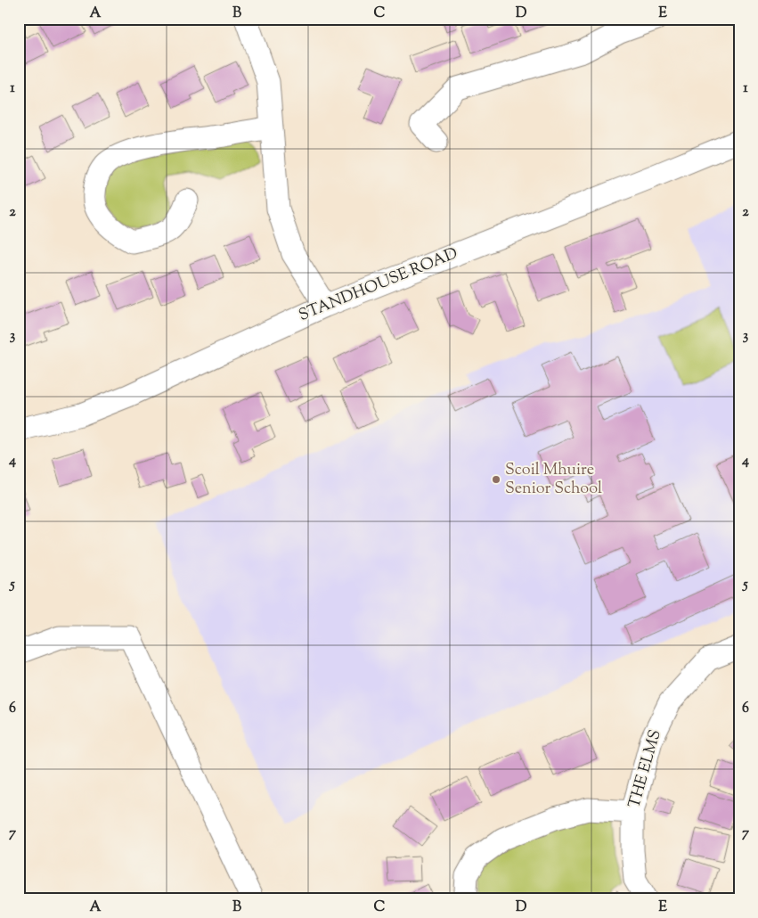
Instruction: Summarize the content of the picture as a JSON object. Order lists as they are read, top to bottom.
{
  "streets": {
    "street": ["STANDHOUSE ROAD", "THE ELMS"]
  },
  "places": ["Scoil Mhuire Senior School"],
  "grid": {
    "columns": [
      "A",
      "B",
      "C",
      "D",
      "E"
    ],
    "rows": [
      "1",
      "2",
      "3",
      "4",
      "5",
      "6",
      "7"
    ]
  }
}
